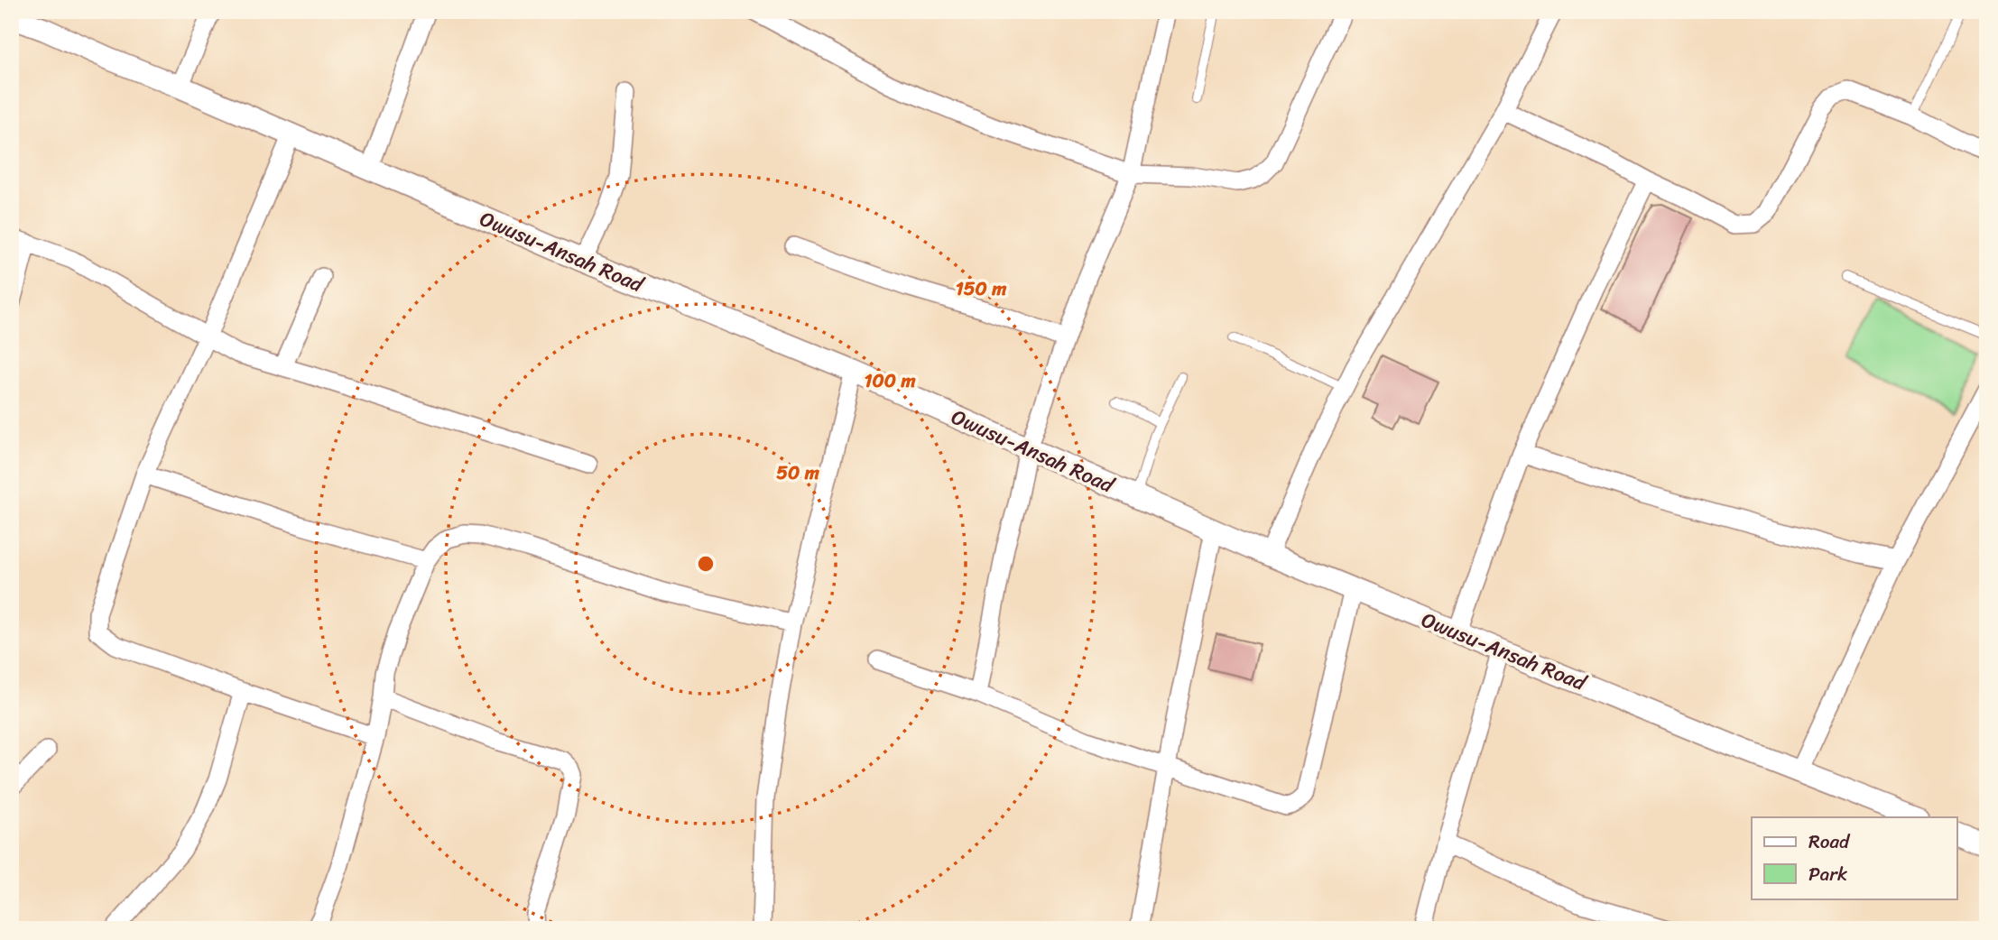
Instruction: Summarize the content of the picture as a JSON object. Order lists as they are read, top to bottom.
{
  "streets": {
    "street": ["Owusu-Ansah Road"]
  },
  "legend": ["Road", "Park"],
  "rings": ["150 m", "100 m", "50 m"]
}
